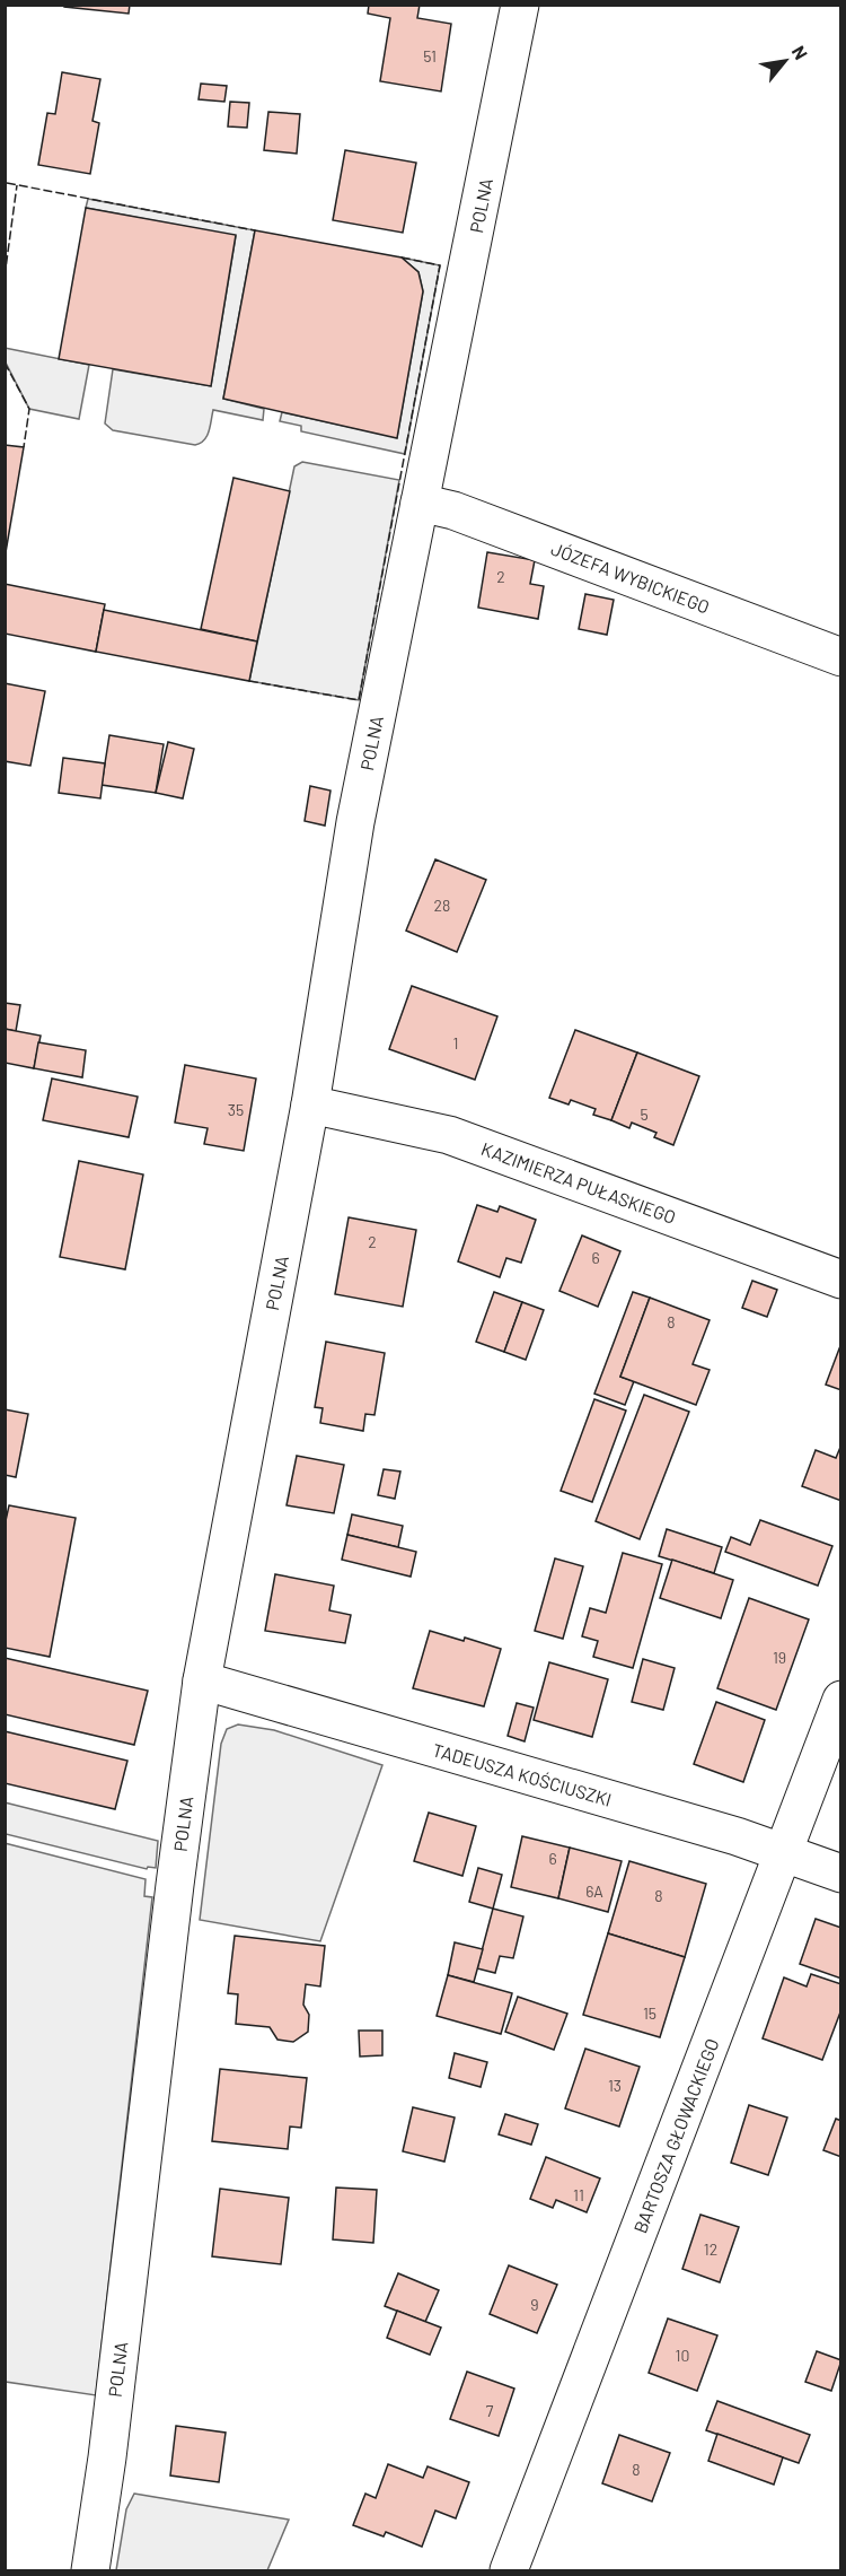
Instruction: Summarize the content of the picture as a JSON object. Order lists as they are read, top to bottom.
{
  "streets": {
    "street": [
      "POLNA",
      "JÓZEFA WYBICKIEGO",
      "KAZIMIERZA PUŁASKIEGO",
      "TADEUSZA KOŚCIUSZKI",
      "BARTOSZA GŁOWACKIEGO"
    ]
  },
  "crossings": [
    ["POLNA", "JÓZEFA WYBICKIEGO"],
    ["POLNA", "KAZIMIERZA PUŁASKIEGO"],
    ["POLNA", "TADEUSZA KOŚCIUSZKI"],
    ["TADEUSZA KOŚCIUSZKI", "BARTOSZA GŁOWACKIEGO"]
  ],
  "house_numbers": [
    "51",
    "2",
    "28",
    "1",
    "35",
    "5",
    "2",
    "6",
    "8",
    "19",
    "6",
    "6A",
    "8",
    "15",
    "13",
    "11",
    "12",
    "9",
    "10",
    "7",
    "8"
  ],
  "north": "top right"
}
